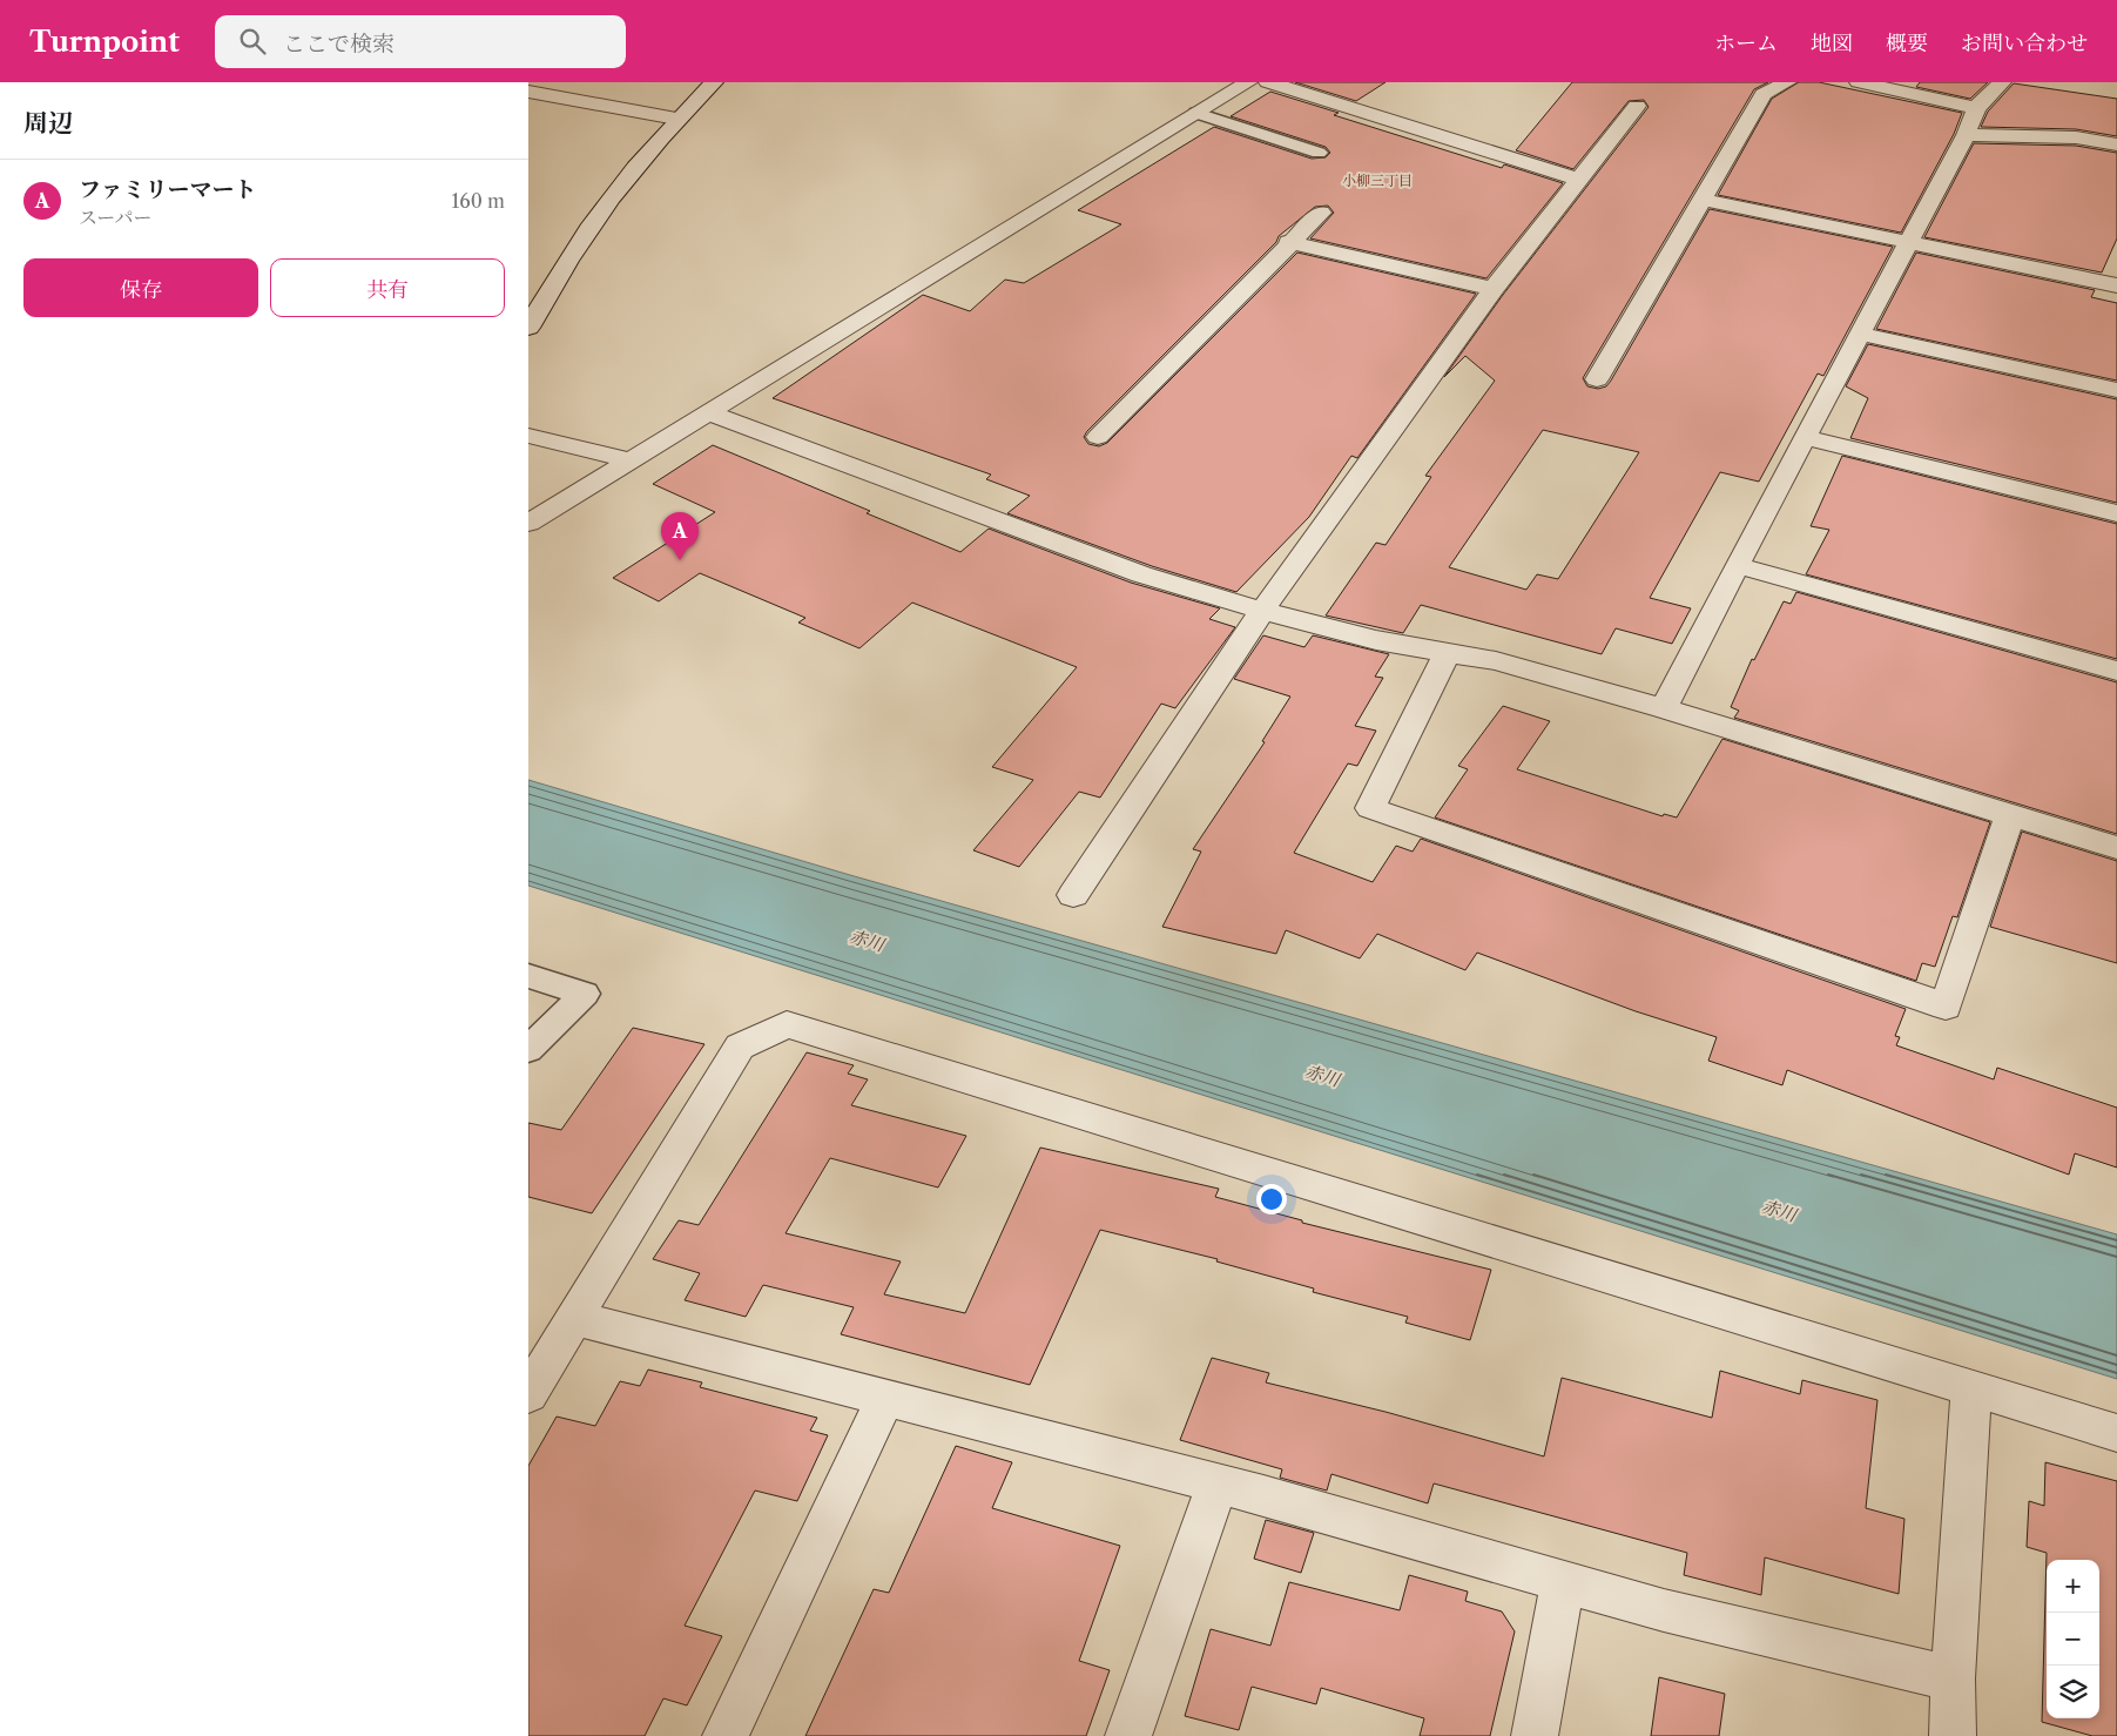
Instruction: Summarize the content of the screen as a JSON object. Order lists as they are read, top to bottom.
{
  "districts": ["小柳三丁目"],
  "water": ["赤川"],
  "page": {
    "header": "Turnpoint",
    "search": "ここで検索",
    "nav": [
      "ホーム",
      "地図",
      "概要",
      "お問い合わせ"
    ],
    "heading": "周辺",
    "list": [
      {
        "mark": "A",
        "name": "ファミリーマート",
        "note": "スーパー",
        "value": "160 m"
      }
    ],
    "buttons": ["保存", "共有"],
    "pins": "A",
    "map_buttons": ["+", "−"]
  }
}
